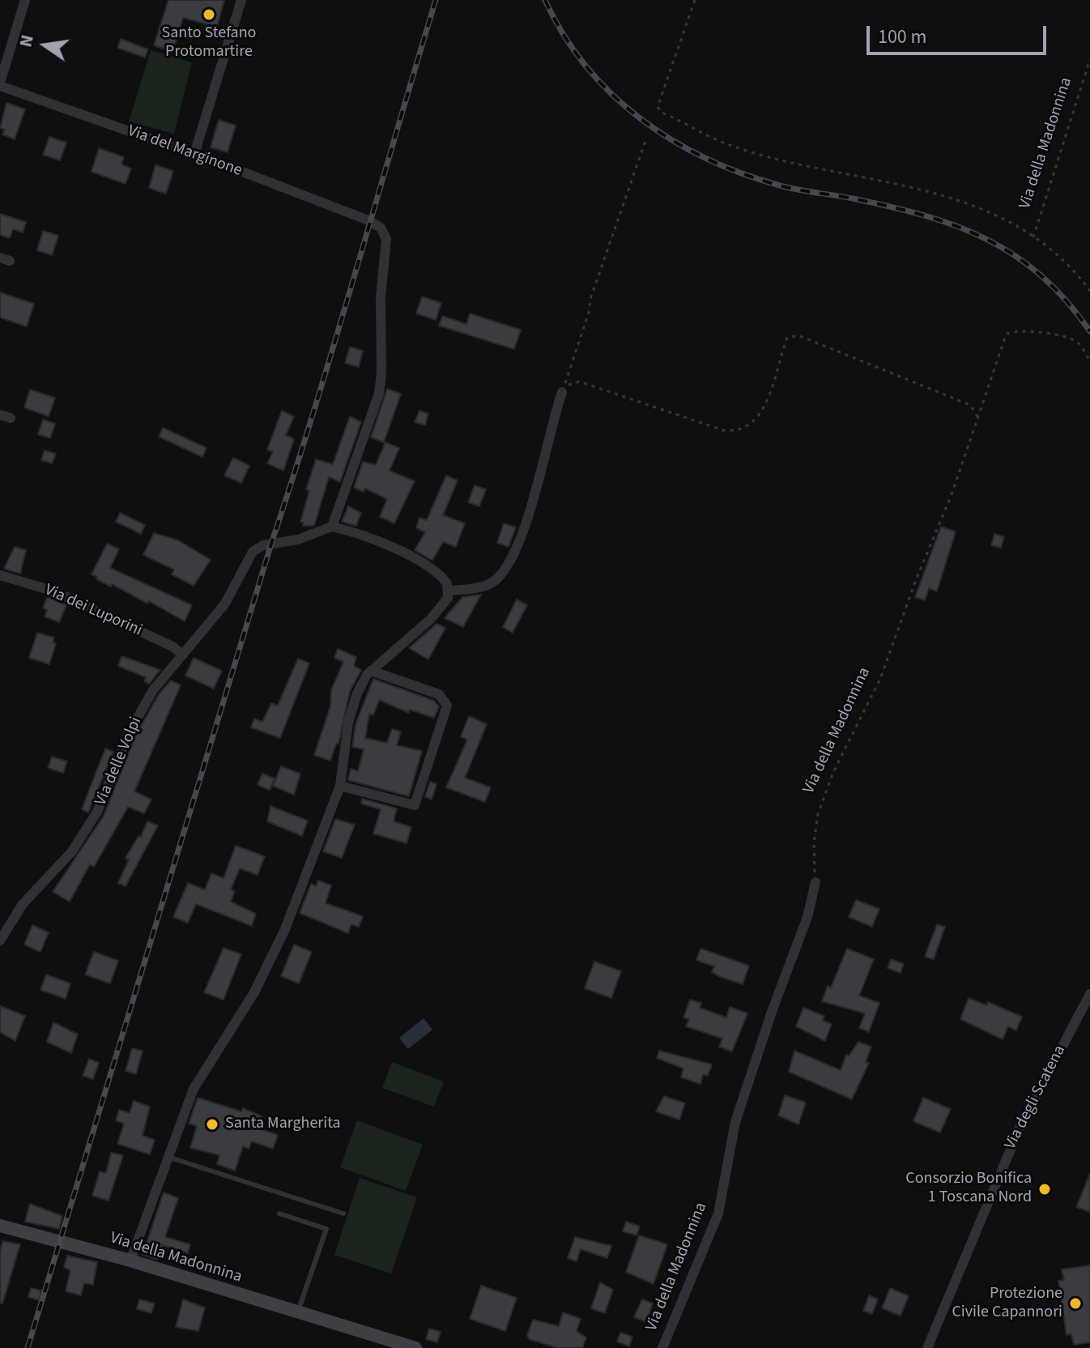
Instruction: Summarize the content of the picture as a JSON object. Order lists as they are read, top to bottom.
{
  "streets": {
    "main road": ["Via della Madonnina"],
    "street": [
      "Via del Marginone",
      "Via dei Luporini",
      "Via delle Volpi",
      "Via degli Scatena"
    ]
  },
  "crossings": [
    ["Via del Marginone", "Via delle Volpi"],
    ["Via dei Luporini", "Via delle Volpi"]
  ],
  "places": [
    "Santo Stefano Protomartire",
    "Santa Margherita",
    "Consorzio Bonifica 1 Toscana Nord",
    "Protezione Civile Capannori"
  ],
  "scale_bar": "100 m",
  "north": "left"
}
